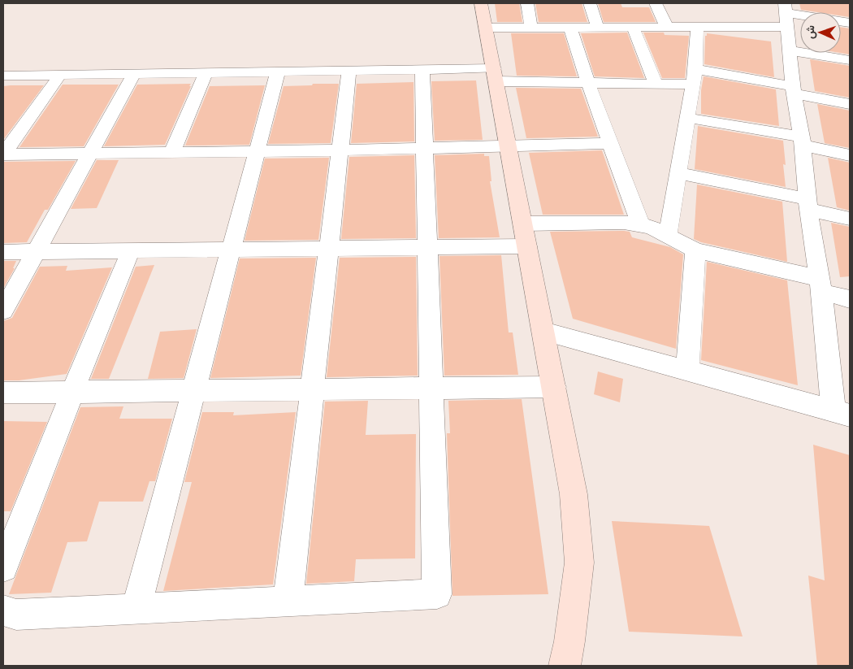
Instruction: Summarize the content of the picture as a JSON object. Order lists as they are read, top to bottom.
{
  "north": "left"
}
